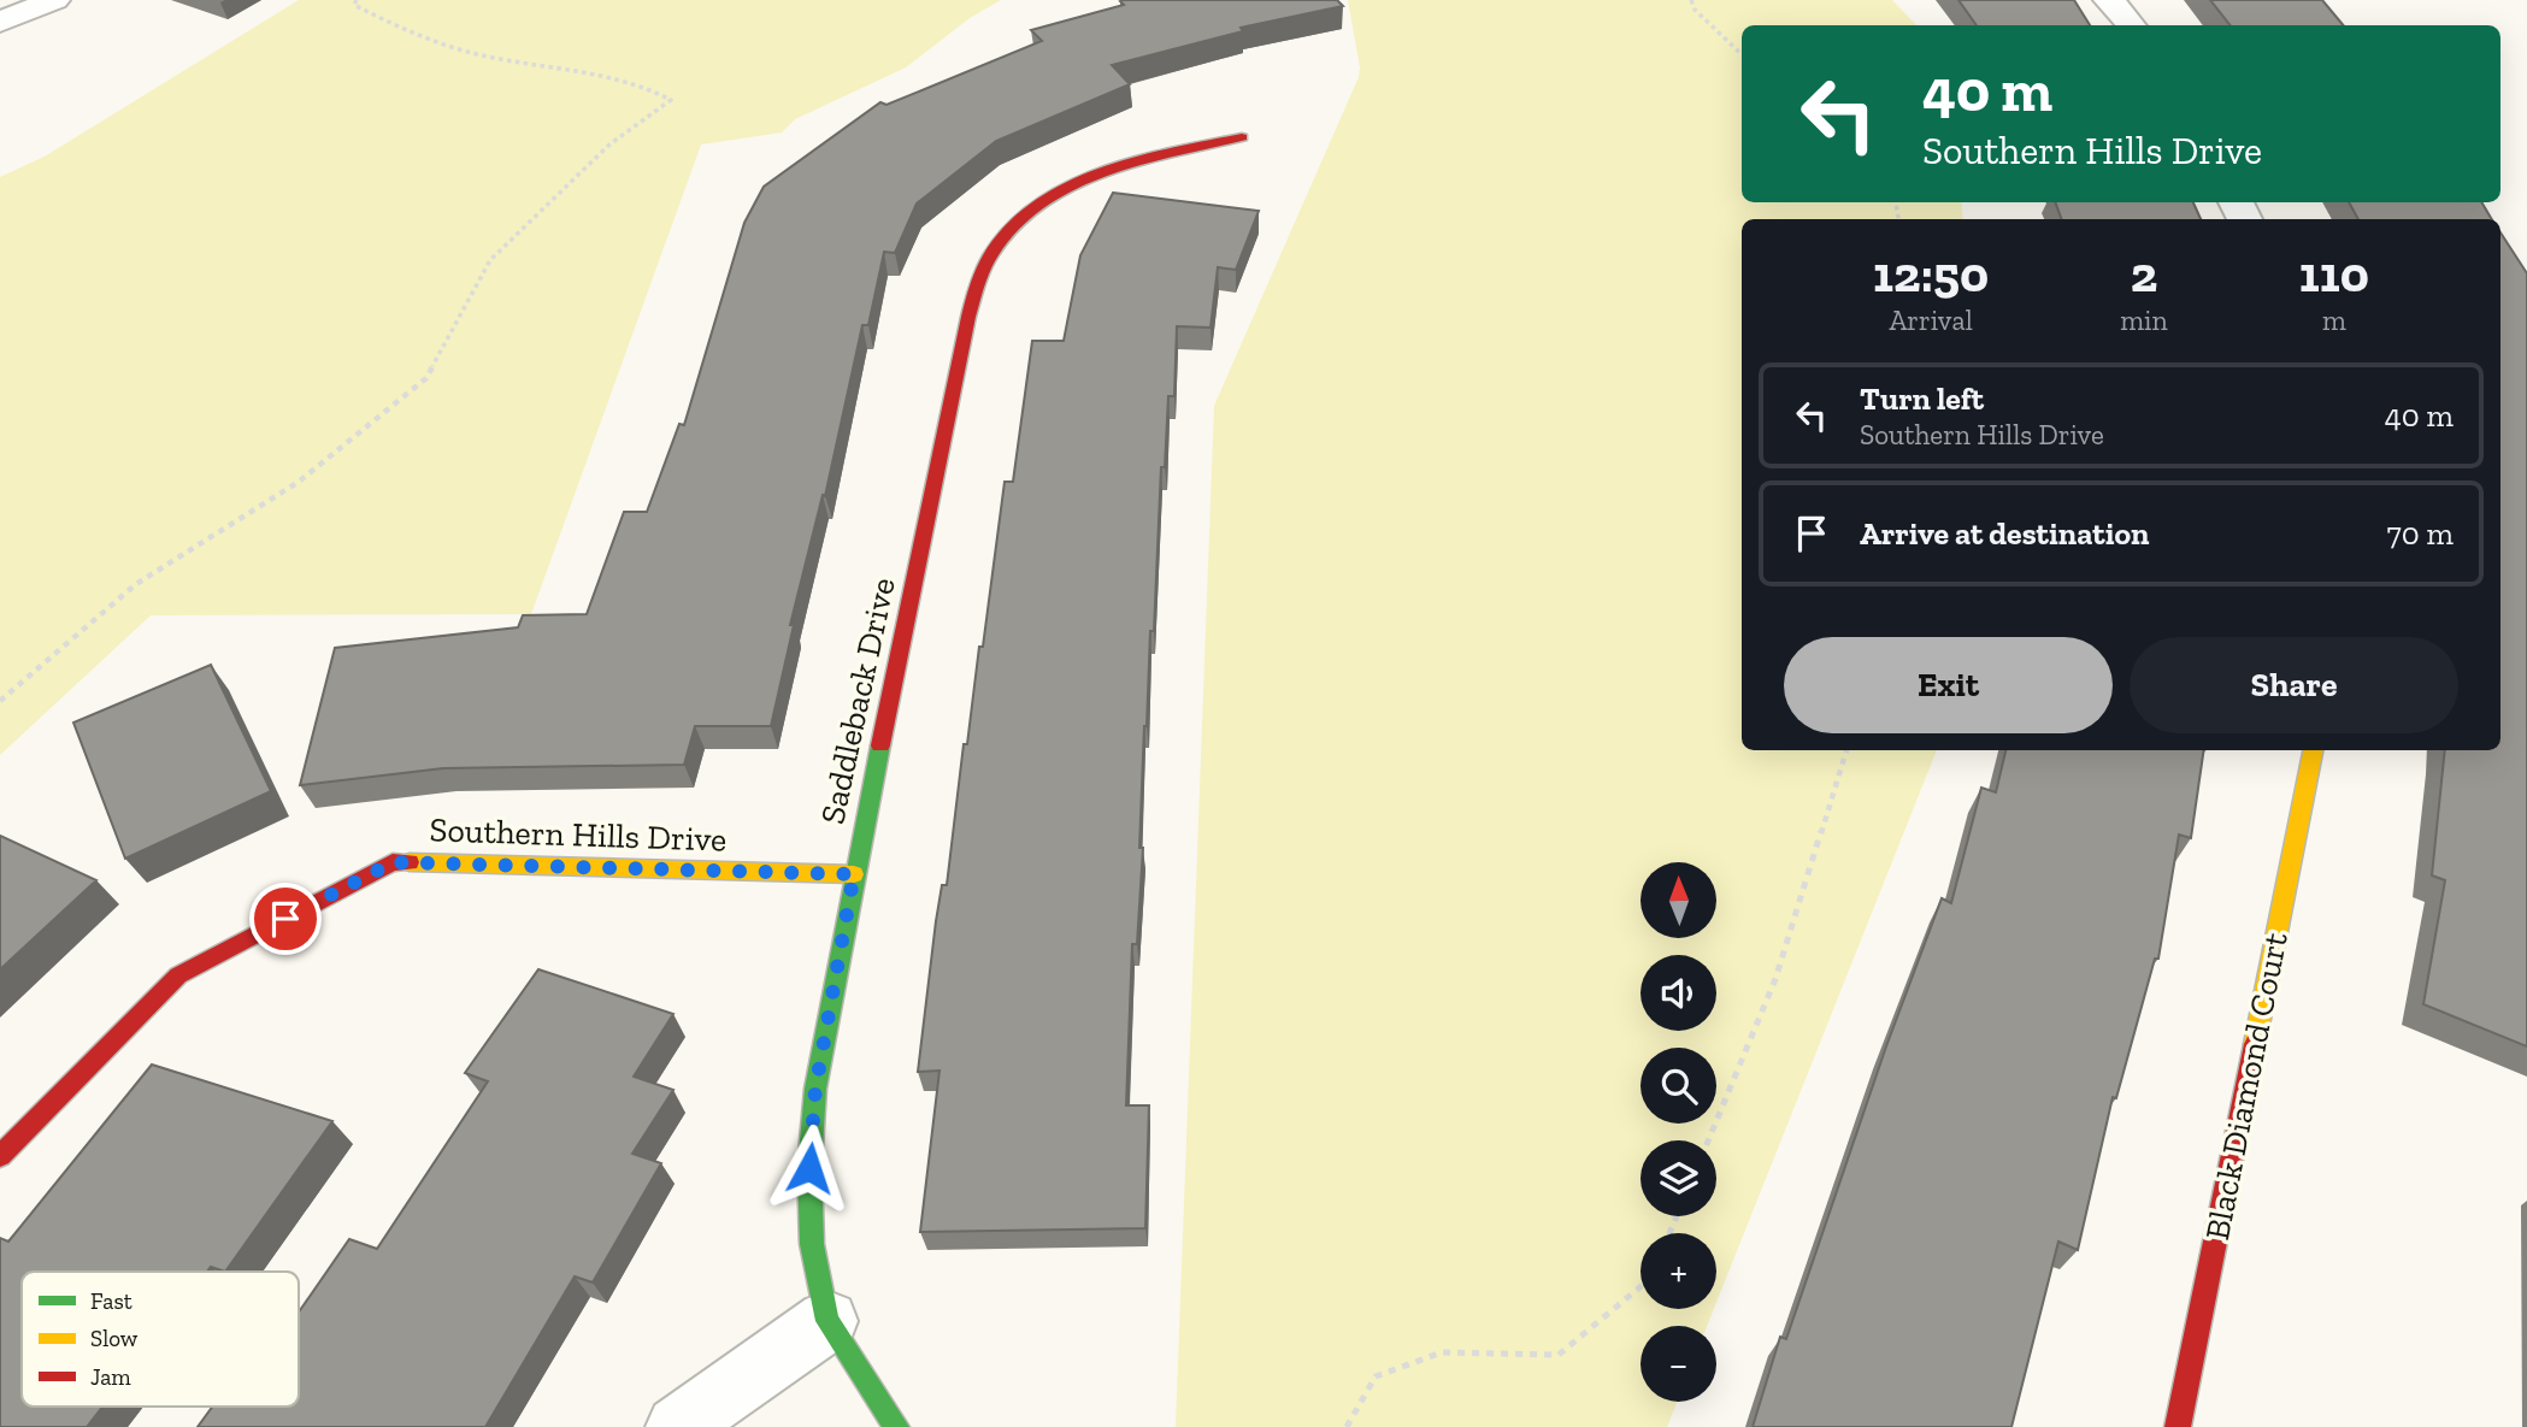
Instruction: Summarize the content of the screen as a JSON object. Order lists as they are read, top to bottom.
{
  "streets": {
    "street": ["Saddleback Drive", "Southern Hills Drive", "Black Diamond Court"]
  },
  "crossings": [
    ["Saddleback Drive", "Southern Hills Drive"]
  ],
  "legend": ["Fast", "Slow", "Jam"],
  "north": "top",
  "page": {
    "turn": ["40 m", "Southern Hills Drive"],
    "eta": [
      "12:50",
      "Arrival",
      "2",
      "min",
      "110",
      "m"
    ],
    "list": [
      {
        "name": "Turn left",
        "note": "Southern Hills Drive",
        "value": "40 m"
      },
      {
        "name": "Arrive at destination",
        "value": "70 m"
      }
    ],
    "buttons": ["Exit", "Share"],
    "map_buttons": ["+", "−"]
  }
}
